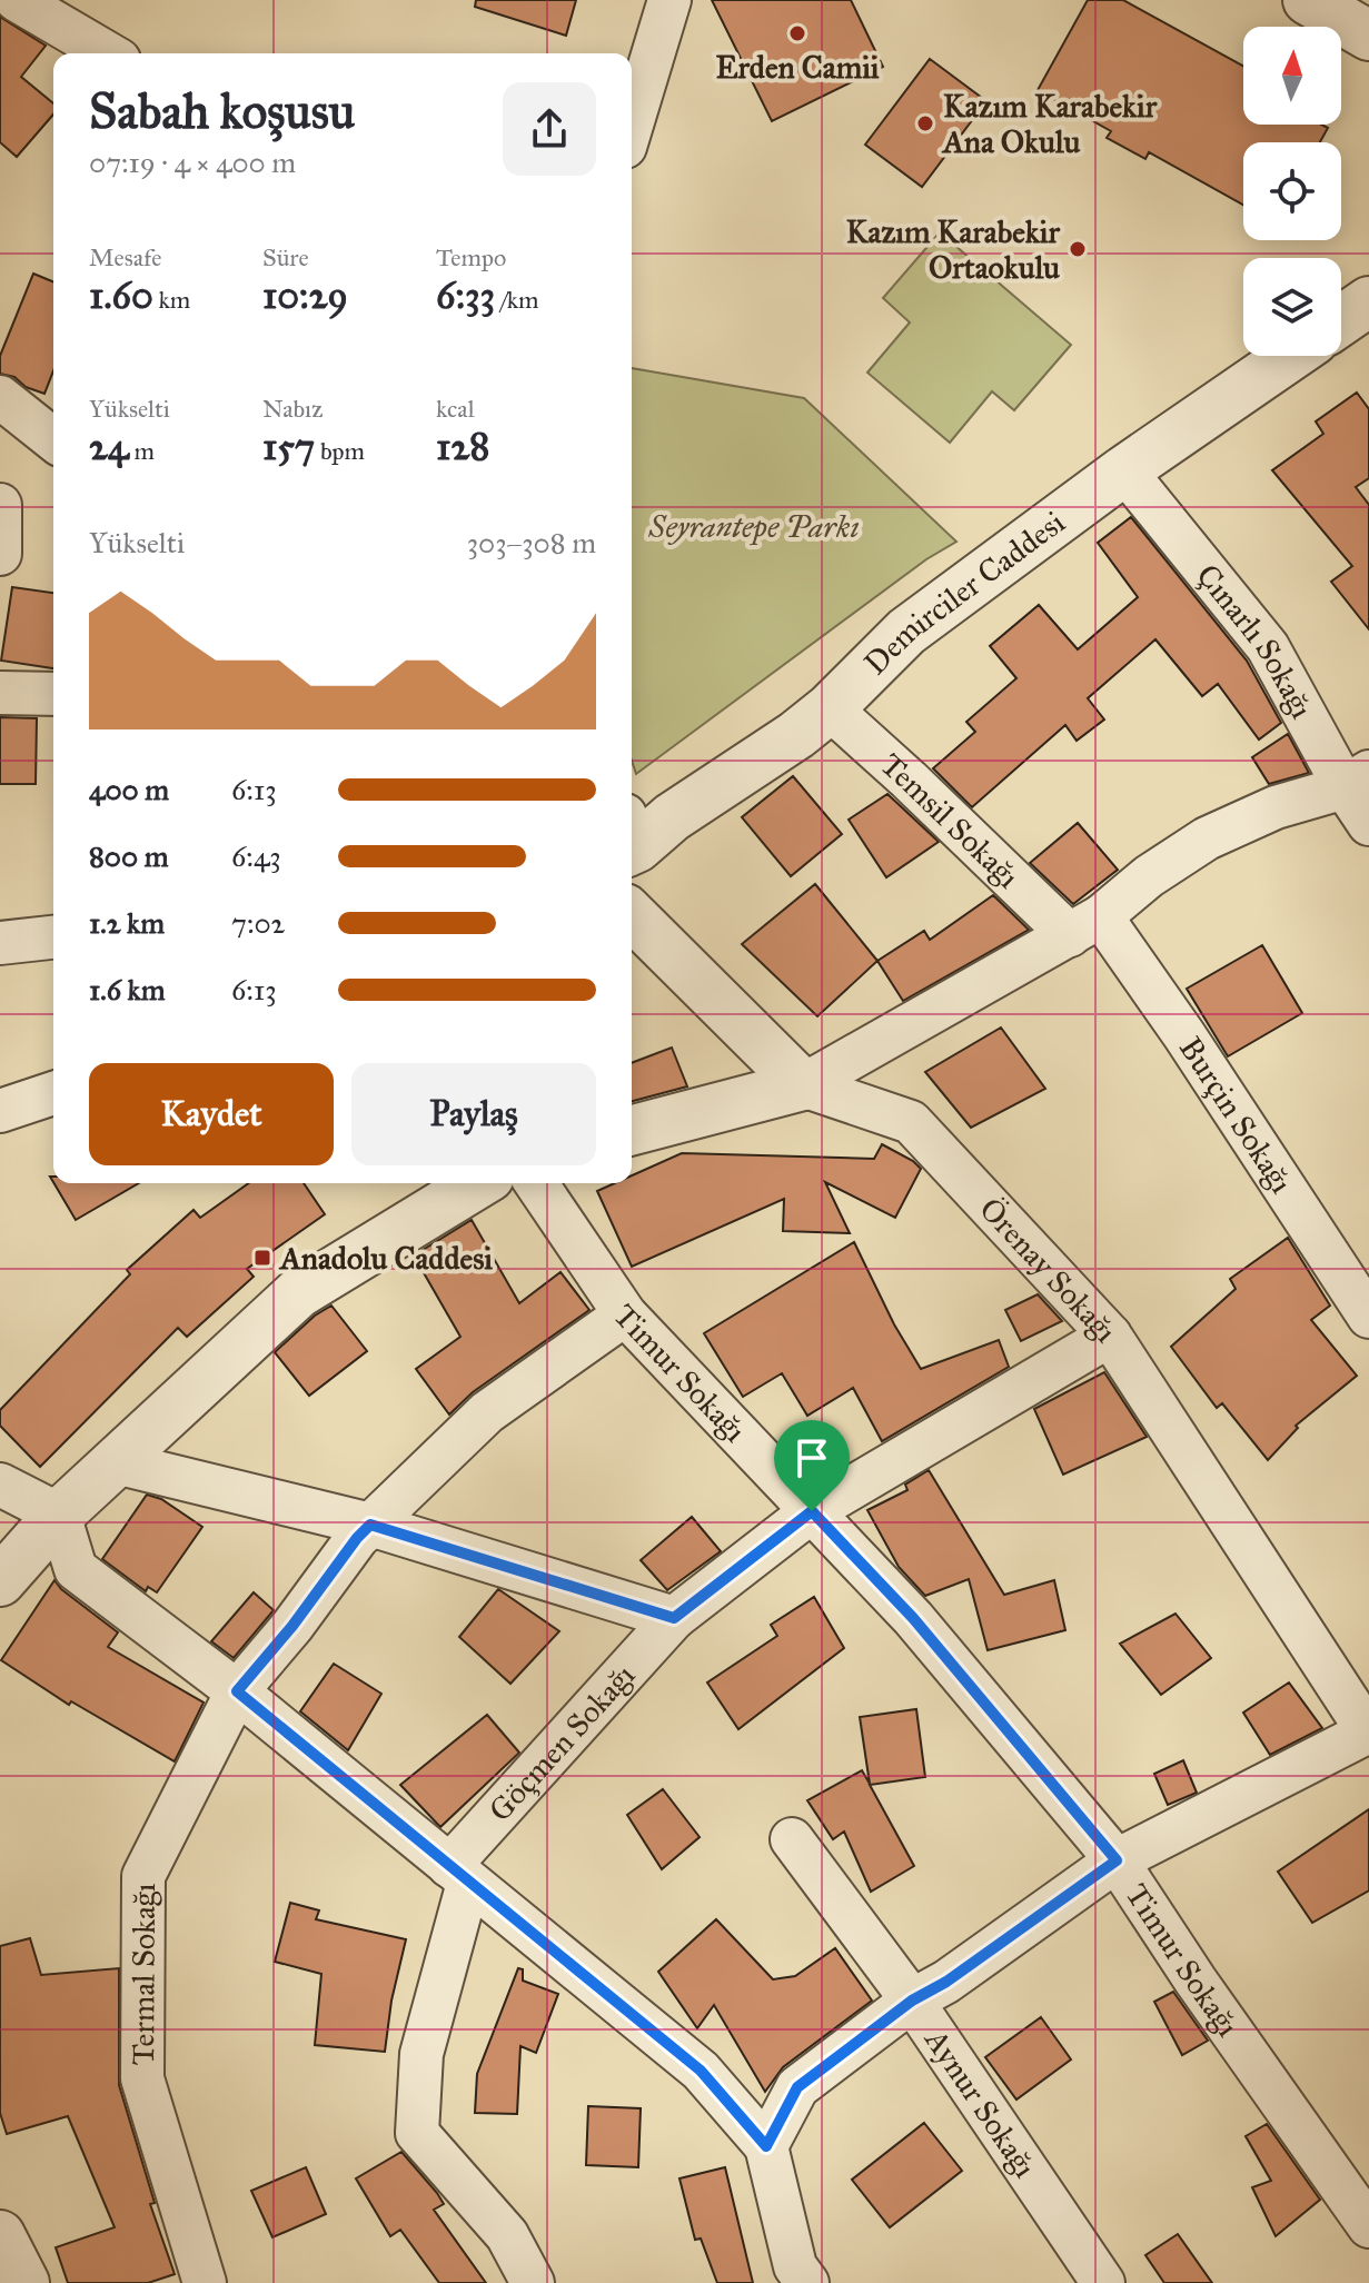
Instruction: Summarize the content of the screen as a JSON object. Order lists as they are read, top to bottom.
{
  "streets": {
    "street": [
      "Demirciler Caddesi",
      "Çınarlı Sokağı",
      "Temsil Sokağı",
      "Burçin Sokağı",
      "Örenay Sokağı",
      "Timur Sokağı",
      "Göçmen Sokağı",
      "Termal Sokağı",
      "Aynur Sokağı"
    ]
  },
  "crossings": [
    ["Demirciler Caddesi", "Çınarlı Sokağı"],
    ["Demirciler Caddesi", "Temsil Sokağı"],
    ["Temsil Sokağı", "Burçin Sokağı"],
    ["Örenay Sokağı", "Göçmen Sokağı"],
    ["Timur Sokağı", "Göçmen Sokağı"],
    ["Timur Sokağı", "Termal Sokağı"]
  ],
  "parks": ["Seyrantepe Parkı"],
  "places": {
    "other": ["Erden Camii", "Kazım Karabekir Ana Okulu", "Kazım Karabekir Ortaokulu"],
    "transit": ["Anadolu Caddesi"]
  },
  "north": "top",
  "page": {
    "heading": ["Sabah koşusu", "07:19 · 4 × 400 m"],
    "stats": [
      ["Mesafe", "1.60 km"],
      ["Süre", "10:29"],
      ["Tempo", "6:33 /km"],
      ["Yükselti", "24 m"],
      ["Nabız", "157 bpm"],
      ["kcal", "128"]
    ],
    "chart": ["Yükselti", "303–308 m"],
    "list": [
      {
        "name": "400 m",
        "note": "6:13"
      },
      {
        "name": "800 m",
        "note": "6:43"
      },
      {
        "name": "1.2 km",
        "note": "7:02"
      },
      {
        "name": "1.6 km",
        "note": "6:13"
      }
    ],
    "buttons": ["Kaydet", "Paylaş"]
  }
}
